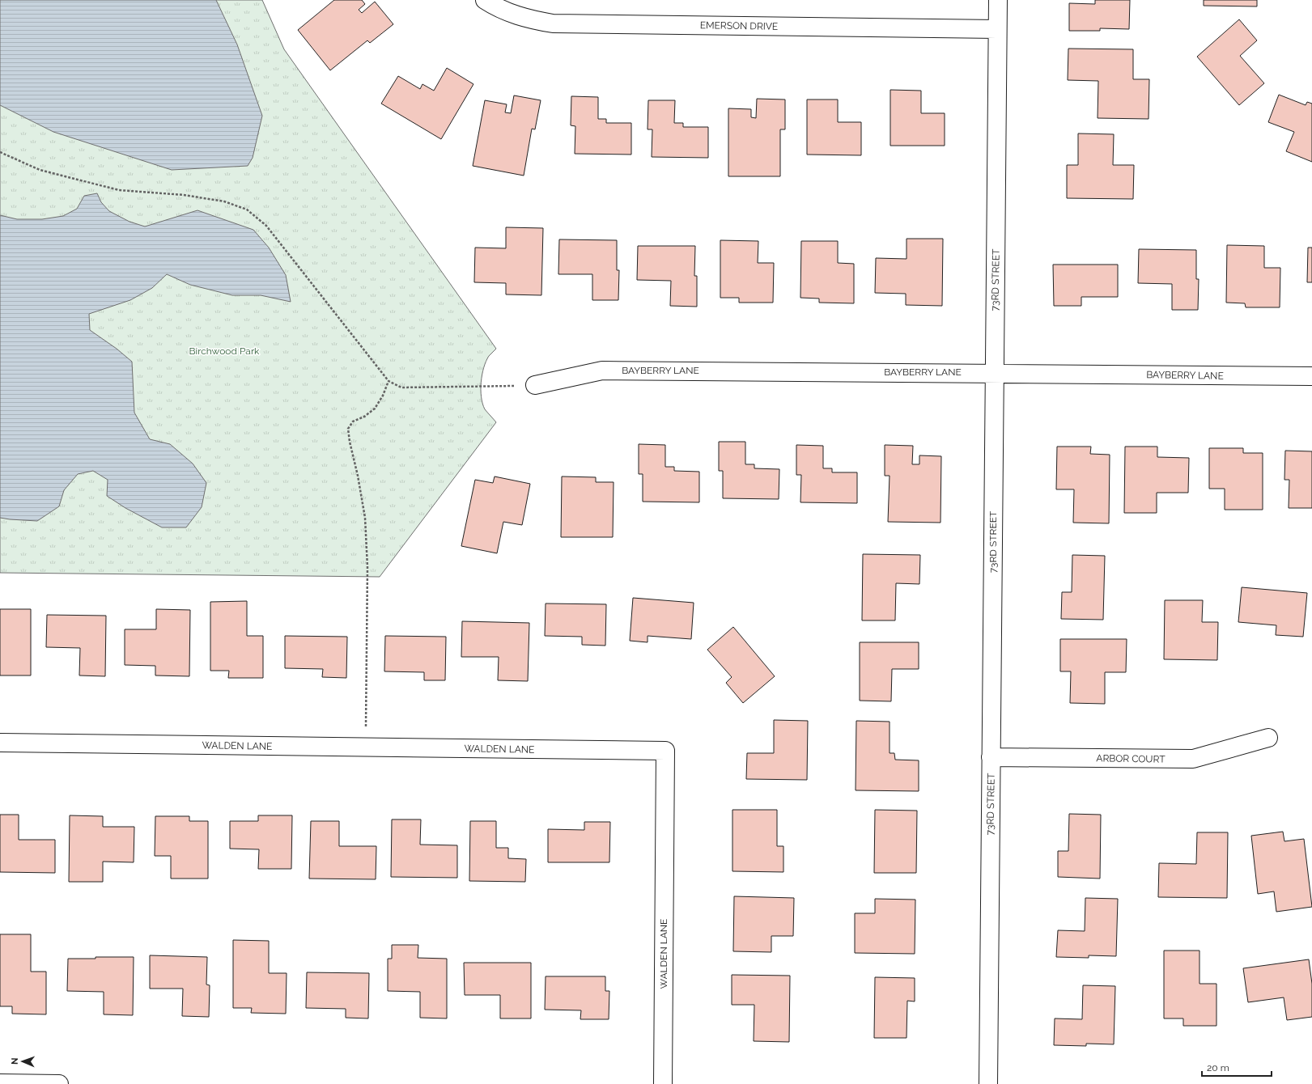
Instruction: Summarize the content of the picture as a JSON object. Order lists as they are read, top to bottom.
{
  "streets": {
    "street": [
      "EMERSON DRIVE",
      "73RD STREET",
      "BAYBERRY LANE",
      "WALDEN LANE",
      "ARBOR COURT"
    ]
  },
  "crossings": [
    ["EMERSON DRIVE", "73RD STREET"],
    ["73RD STREET", "BAYBERRY LANE"],
    ["73RD STREET", "ARBOR COURT"]
  ],
  "parks": ["Birchwood Park"],
  "scale_bar": "20 m",
  "north": "left"
}
